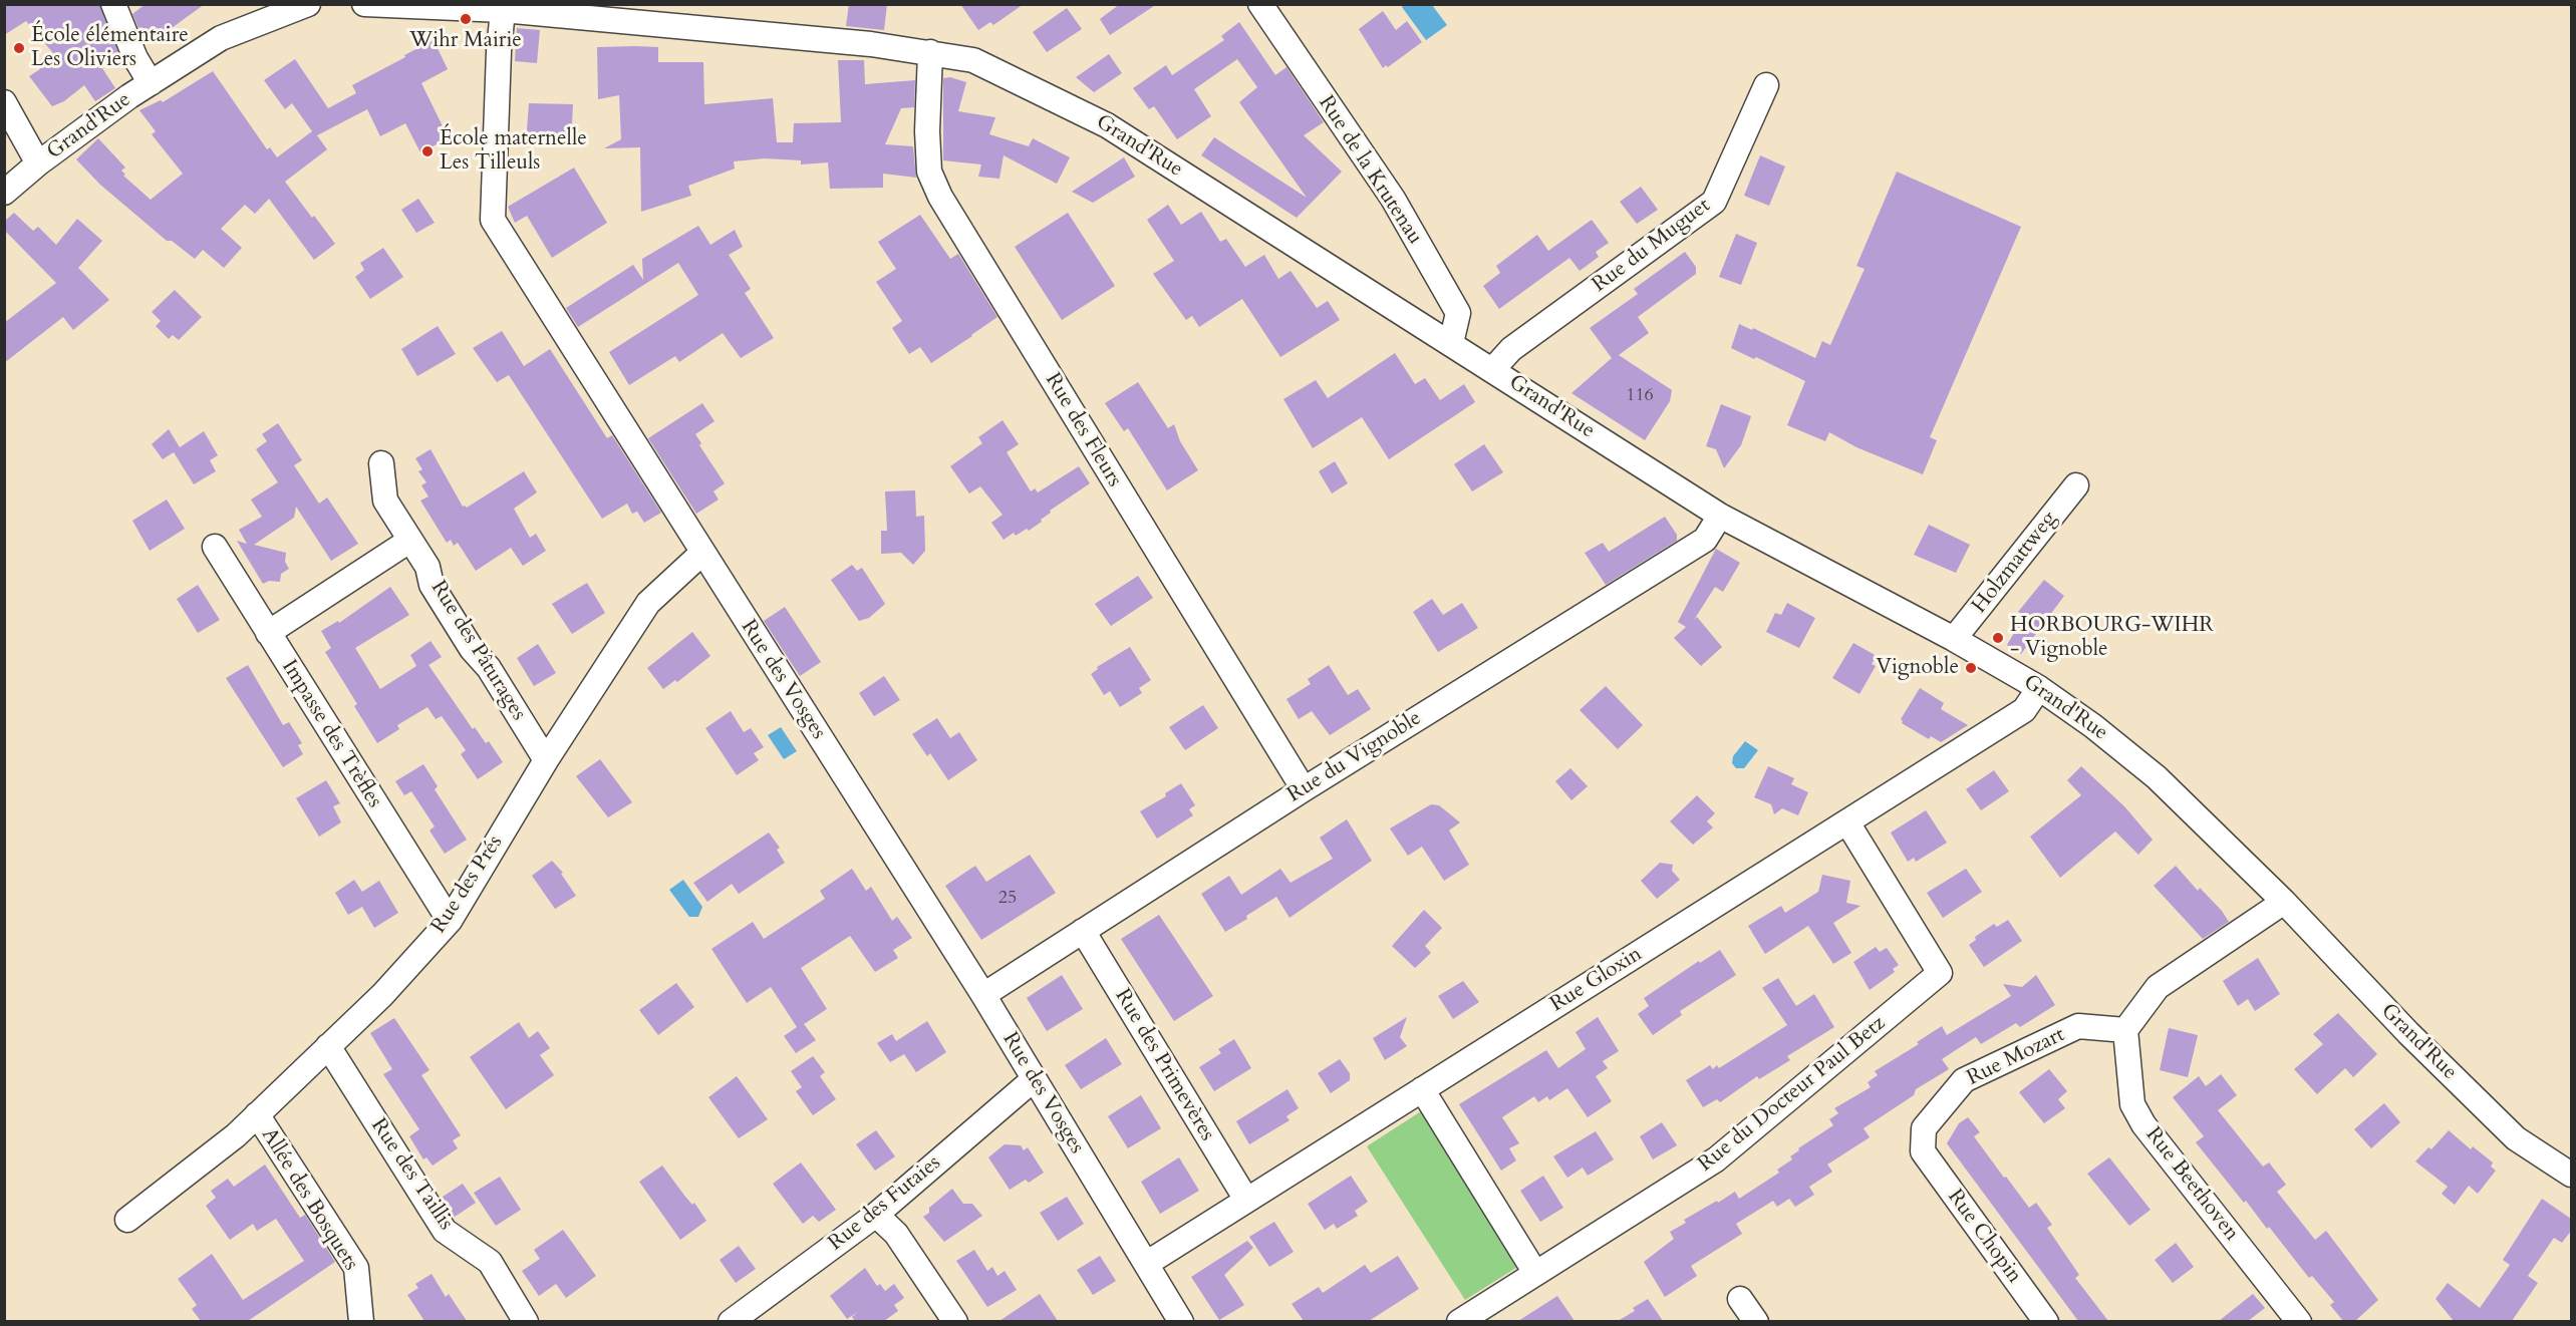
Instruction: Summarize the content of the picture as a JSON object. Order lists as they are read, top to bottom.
{
  "streets": {
    "street": [
      "Grand'Rue",
      "Rue de la Krutenau",
      "Rue du Muguet",
      "Rue des Fleurs",
      "Holzmattweg",
      "Rue des Pâturages",
      "Rue des Vosges",
      "Impasse des Trèfles",
      "Rue du Vignoble",
      "Rue des Prés",
      "Rue Gloxin",
      "Rue Mozart",
      "Rue des Primevères",
      "Rue du Docteur Paul Betz",
      "Rue des Taillis",
      "Rue Beethoven",
      "Allée des Bosquets",
      "Rue des Futaies",
      "Rue Chopin"
    ]
  },
  "crossings": [
    ["Grand'Rue", "Rue de la Krutenau"],
    ["Grand'Rue", "Rue du Muguet"],
    ["Grand'Rue", "Rue des Fleurs"],
    ["Grand'Rue", "Holzmattweg"],
    ["Grand'Rue", "Rue des Vosges"],
    ["Grand'Rue", "Rue du Vignoble"],
    ["Grand'Rue", "Rue Gloxin"],
    ["Rue des Fleurs", "Rue du Vignoble"],
    ["Rue des Pâturages", "Rue des Prés"],
    ["Rue des Vosges", "Rue du Vignoble"],
    ["Rue des Vosges", "Rue des Prés"],
    ["Rue des Vosges", "Rue Gloxin"],
    ["Rue des Vosges", "Rue des Futaies"],
    ["Impasse des Trèfles", "Rue des Prés"],
    ["Rue du Vignoble", "Rue des Primevères"],
    ["Rue des Prés", "Rue des Taillis"],
    ["Rue des Prés", "Allée des Bosquets"],
    ["Rue Gloxin", "Rue des Primevères"],
    ["Rue Gloxin", "Rue du Docteur Paul Betz"],
    ["Rue Mozart", "Rue Beethoven"],
    ["Rue Mozart", "Rue Chopin"]
  ],
  "places": [
    "Wihr Mairie",
    "École élémentaire Les Oliviers",
    "École maternelle Les Tilleuls",
    "HORBOURG-WIHR - Vignoble",
    "Vignoble"
  ],
  "house_numbers": ["116", "25"]
}
